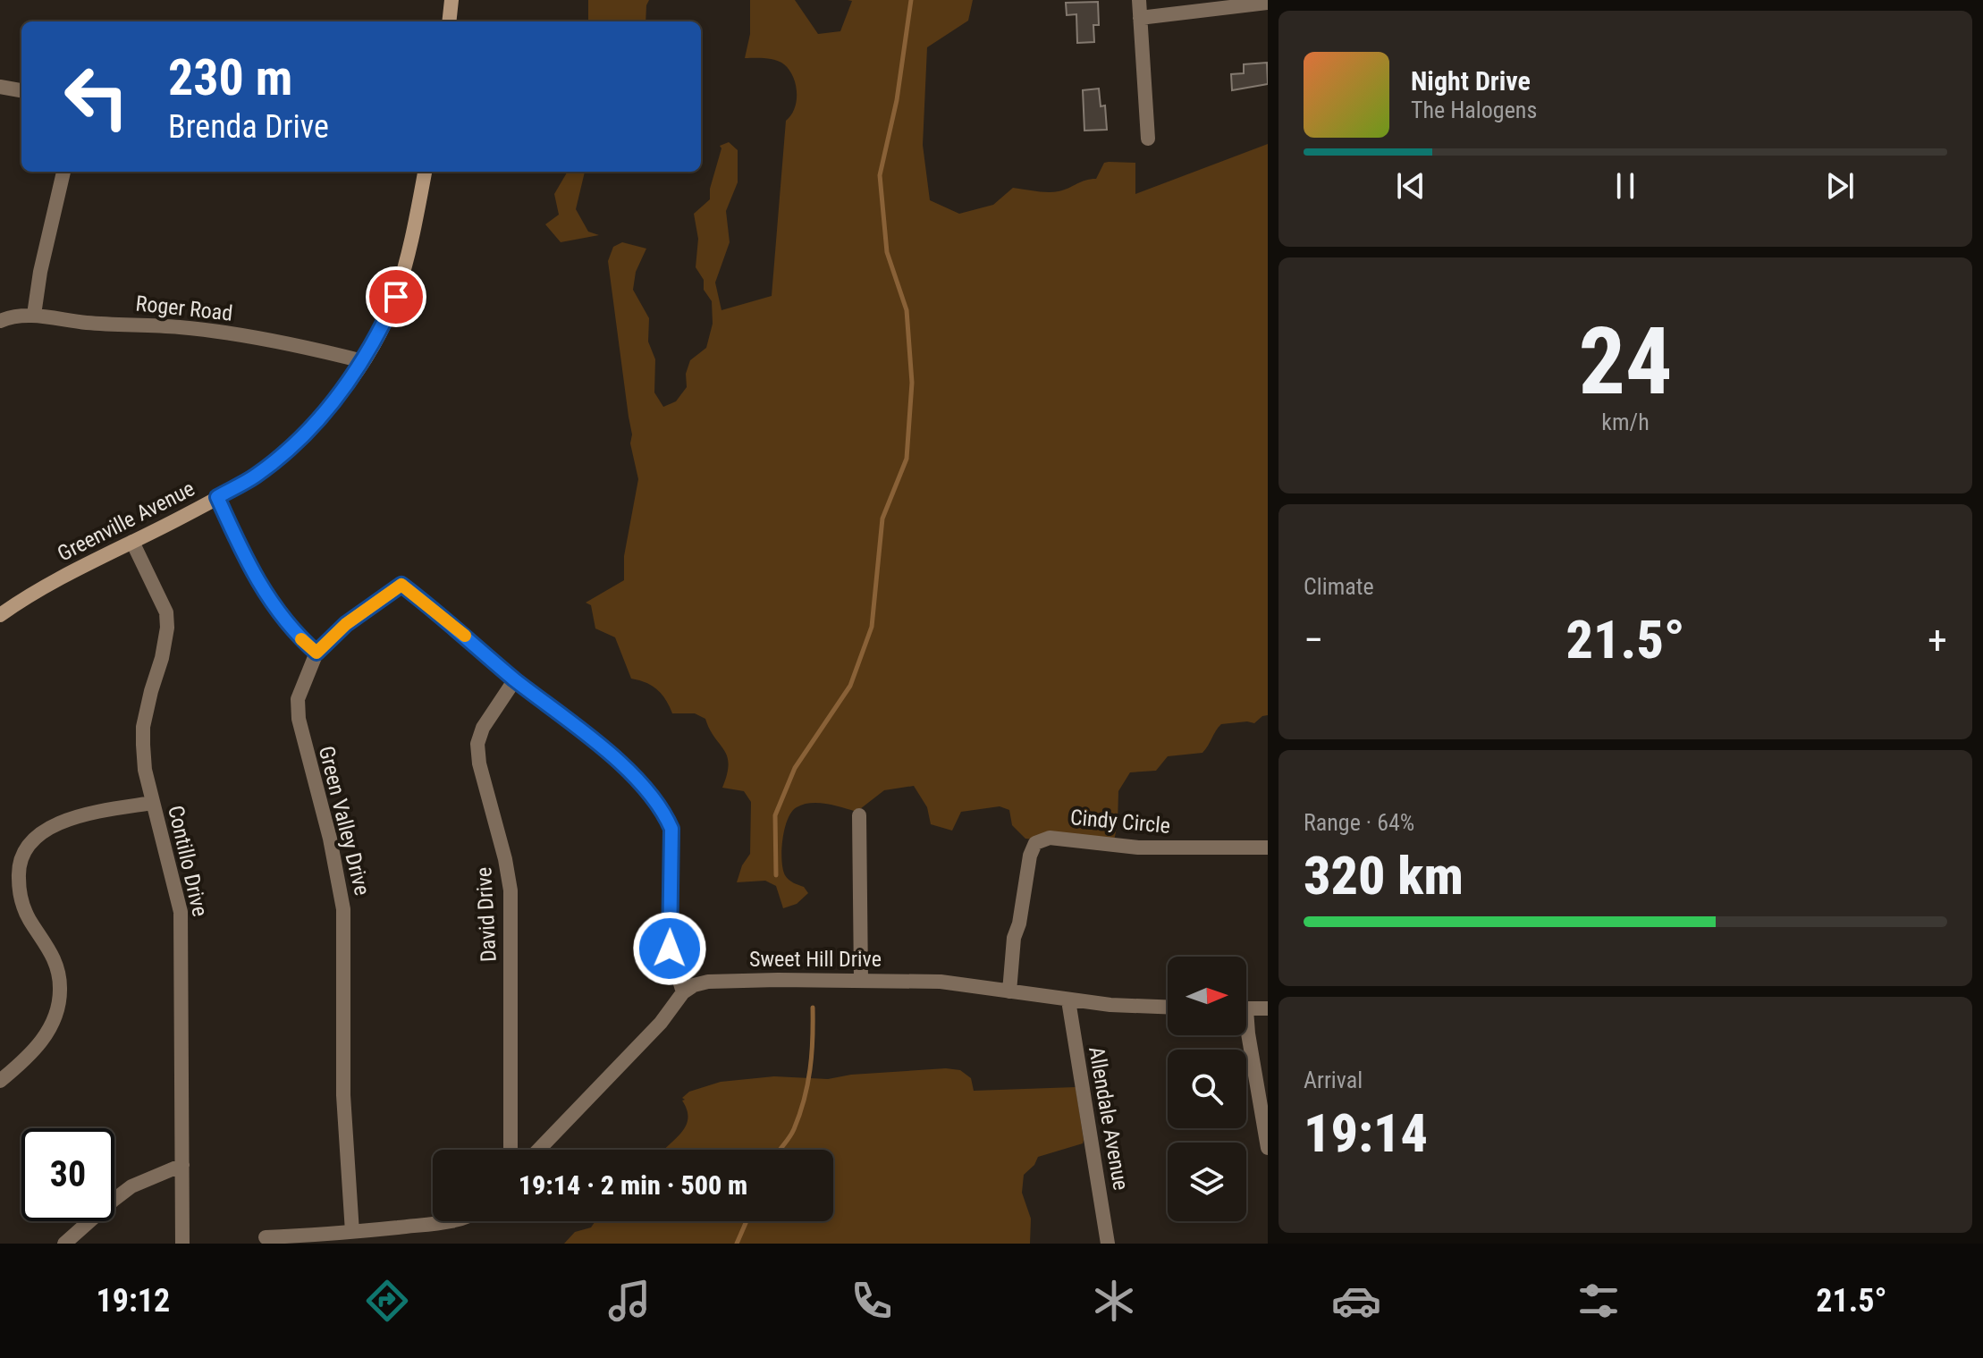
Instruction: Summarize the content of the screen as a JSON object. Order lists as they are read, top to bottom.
{
  "streets": {
    "street": [
      "Roger Road",
      "Greenville Avenue",
      "Green Valley Drive",
      "Cindy Circle",
      "Contillo Drive",
      "David Drive",
      "Sweet Hill Drive",
      "Allendale Avenue"
    ]
  },
  "crossings": [
    ["Roger Road", "Greenville Avenue"],
    ["Greenville Avenue", "Contillo Drive"],
    ["Cindy Circle", "Sweet Hill Drive"],
    ["Sweet Hill Drive", "Allendale Avenue"]
  ],
  "north": "right",
  "page": {
    "turn": ["230 m", "Brenda Drive"],
    "song": ["Night Drive", "The Halogens"],
    "tile": [
      ["24", "km/h"],
      "Climate",
      ["Range · 64%", "320 km"],
      ["Arrival", "19:14"]
    ],
    "heat": ["−", "21.5°", "+"],
    "limit": "30",
    "trip": "19:14 · 2 min · 500 m",
    "tabs": ["19:12", "21.5°"]
  }
}
